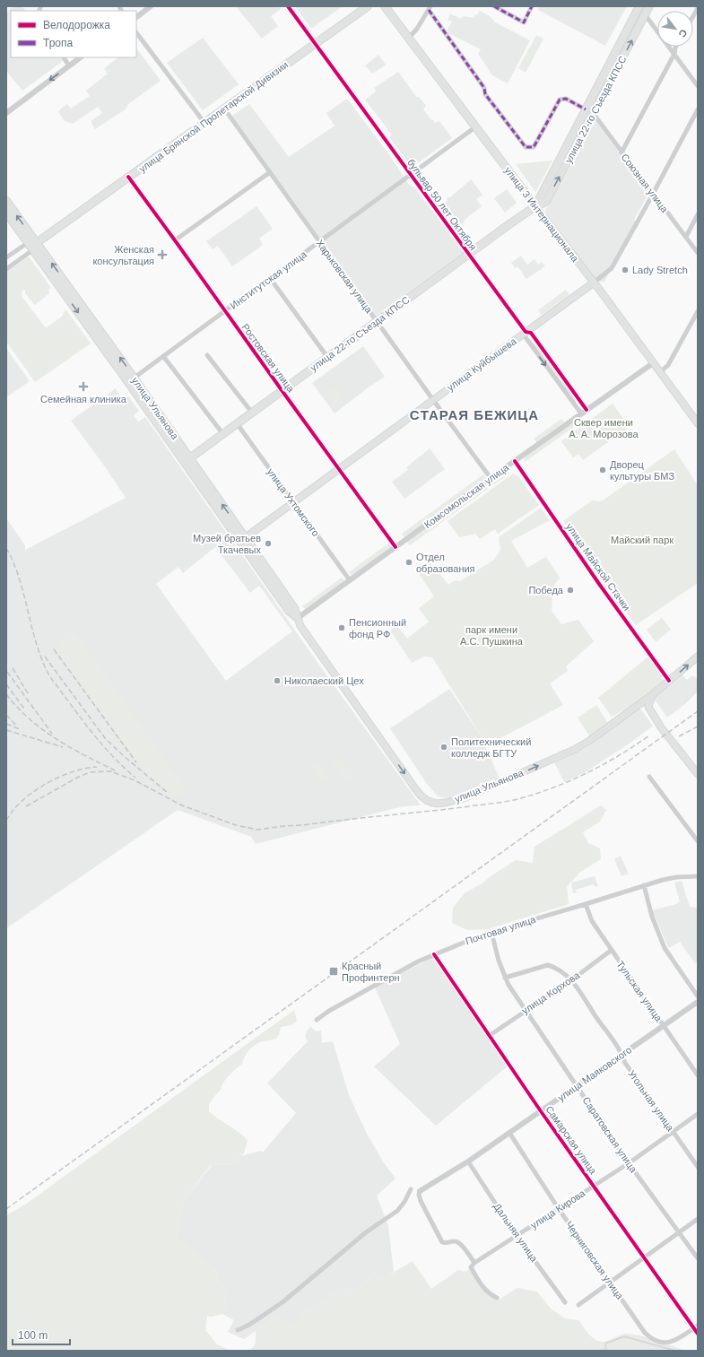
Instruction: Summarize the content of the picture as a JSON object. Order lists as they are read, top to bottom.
{
  "streets": {
    "main road": [
      "улица 22-го Съезда КПСС",
      "улица Брянской Пролетарской Дивизии",
      "улица 3 Интернационала",
      "улица Куйбышева",
      "улица Ульянова"
    ],
    "street": [
      "Союзная улица",
      "бульвар 50 лет Октября",
      "Харьковская улица",
      "Институтская улица",
      "Ростовская улица",
      "Комсомольская улица",
      "улица Ухтомского",
      "улица Майской Стачки",
      "Почтовая улица",
      "Тульская улица",
      "улица Корхова",
      "улица Маяковского",
      "Угольная улица",
      "Саратовская улица",
      "Самарская улица",
      "улица Кирова",
      "Дальняя улица",
      "Черниговская улица"
    ]
  },
  "crossings": [
    ["улица 22-го Съезда КПСС", "Союзная улица"],
    ["улица 22-го Съезда КПСС", "бульвар 50 лет Октября"],
    ["улица 22-го Съезда КПСС", "улица 3 Интернационала"],
    ["улица 22-го Съезда КПСС", "Харьковская улица"],
    ["улица 22-го Съезда КПСС", "Ростовская улица"],
    ["улица 22-го Съезда КПСС", "улица Ульянова"],
    ["улица 22-го Съезда КПСС", "улица Ухтомского"],
    ["улица Брянской Пролетарской Дивизии", "бульвар 50 лет Октября"],
    ["улица Брянской Пролетарской Дивизии", "Харьковская улица"],
    ["улица Брянской Пролетарской Дивизии", "Ростовская улица"],
    ["улица Брянской Пролетарской Дивизии", "улица Ульянова"],
    ["Союзная улица", "улица Куйбышева"],
    ["бульвар 50 лет Октября", "Институтская улица"],
    ["бульвар 50 лет Октября", "улица Куйбышева"],
    ["бульвар 50 лет Октября", "Комсомольская улица"],
    ["улица 3 Интернационала", "Институтская улица"],
    ["улица 3 Интернационала", "улица Куйбышева"],
    ["улица 3 Интернационала", "Комсомольская улица"],
    ["Харьковская улица", "Институтская улица"],
    ["Харьковская улица", "улица Куйбышева"],
    ["Харьковская улица", "Комсомольская улица"],
    ["Институтская улица", "Ростовская улица"],
    ["Институтская улица", "улица Ульянова"],
    ["Ростовская улица", "улица Куйбышева"],
    ["Ростовская улица", "Комсомольская улица"],
    ["улица Куйбышева", "улица Ульянова"],
    ["улица Куйбышева", "улица Ухтомского"],
    ["улица Ульянова", "Комсомольская улица"],
    ["улица Ульянова", "улица Майской Стачки"],
    ["Комсомольская улица", "улица Ухтомского"],
    ["Комсомольская улица", "улица Майской Стачки"],
    ["Почтовая улица", "Тульская улица"],
    ["Почтовая улица", "Саратовская улица"],
    ["Почтовая улица", "Самарская улица"],
    ["Тульская улица", "улица Корхова"],
    ["Тульская улица", "улица Маяковского"],
    ["улица Корхова", "Угольная улица"],
    ["улица Корхова", "Саратовская улица"],
    ["улица Корхова", "Самарская улица"],
    ["улица Маяковского", "Угольная улица"],
    ["улица Маяковского", "Саратовская улица"],
    ["улица Маяковского", "Самарская улица"],
    ["улица Маяковского", "Дальняя улица"],
    ["улица Маяковского", "Черниговская улица"],
    ["Угольная улица", "Саратовская улица"],
    ["Угольная улица", "улица Кирова"],
    ["Саратовская улица", "улица Кирова"],
    ["Самарская улица", "улица Кирова"],
    ["Самарская улица", "Черниговская улица"],
    ["улица Кирова", "Дальняя улица"],
    ["улица Кирова", "Черниговская улица"]
  ],
  "districts": ["CТАРАЯ БЕЖИЦА"],
  "parks": ["Сквер имени А. А. Морозова", "Майский парк", "парк имени А.С. Пушкина"],
  "places": {
    "health": ["Женская консультация", "Семейная клиника"],
    "other": [
      "Lady Stretch",
      "Дворец культуры БМЗ",
      "Музей братьев Ткачевых",
      "Отдел образования",
      "Победа",
      "Пенсионный фонд РФ",
      "Николаеский Цех",
      "Политехнический колледж БГТУ"
    ],
    "transit": ["Красный Профинтерн"]
  },
  "legend": ["Велодорожка", "Тропа"],
  "scale_bar": "100 m",
  "north": "bottom right"
}
